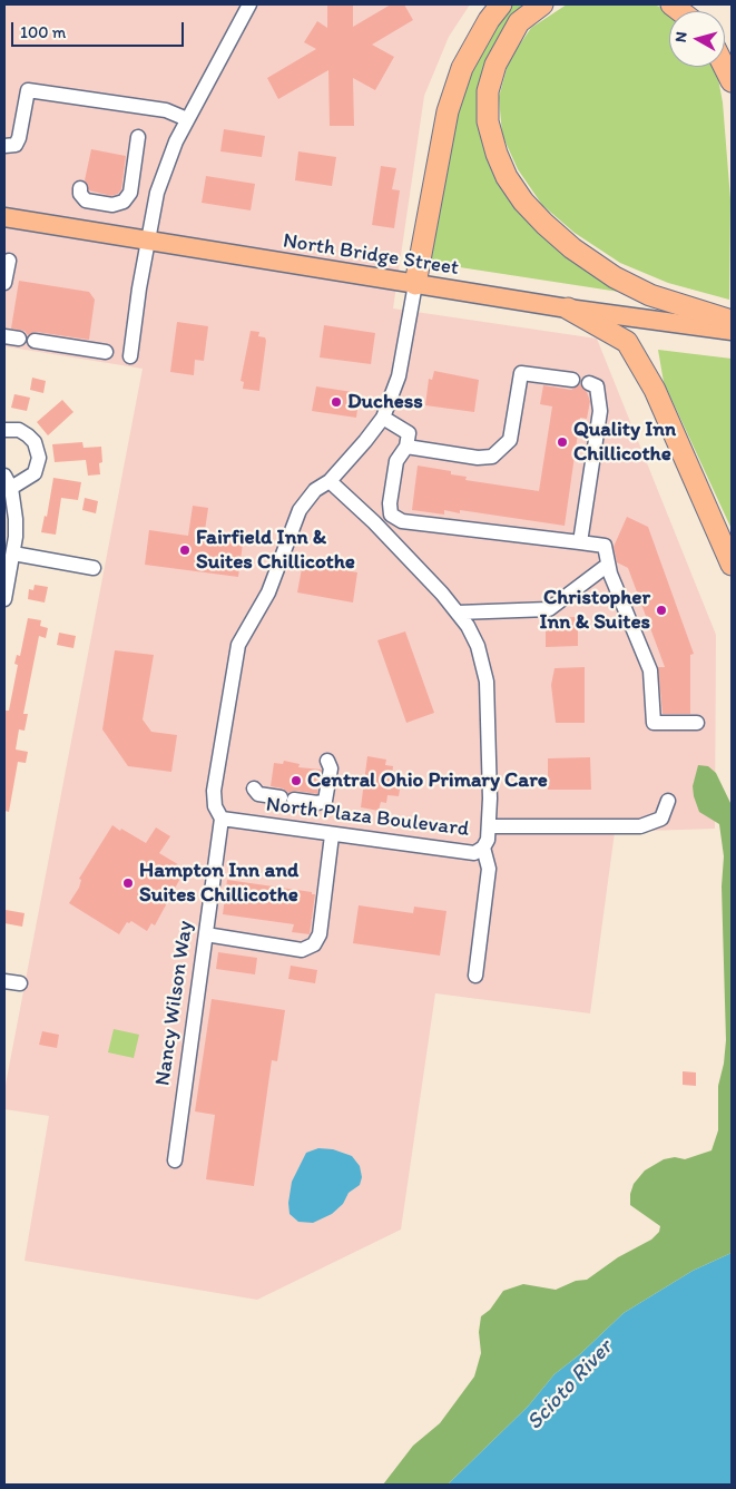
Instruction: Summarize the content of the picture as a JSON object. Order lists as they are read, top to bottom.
{
  "streets": {
    "main road": ["North Bridge Street"],
    "street": ["North Plaza Boulevard", "Nancy Wilson Way"]
  },
  "crossings": [
    ["North Plaza Boulevard", "Nancy Wilson Way"]
  ],
  "water": ["Scioto River"],
  "places": [
    "Duchess",
    "Quality Inn Chillicothe",
    "Fairfield Inn & Suites Chillicothe",
    "Christopher Inn & Suites",
    "Central Ohio Primary Care",
    "Hampton Inn and Suites Chillicothe"
  ],
  "scale_bar": "100 m",
  "north": "left"
}
